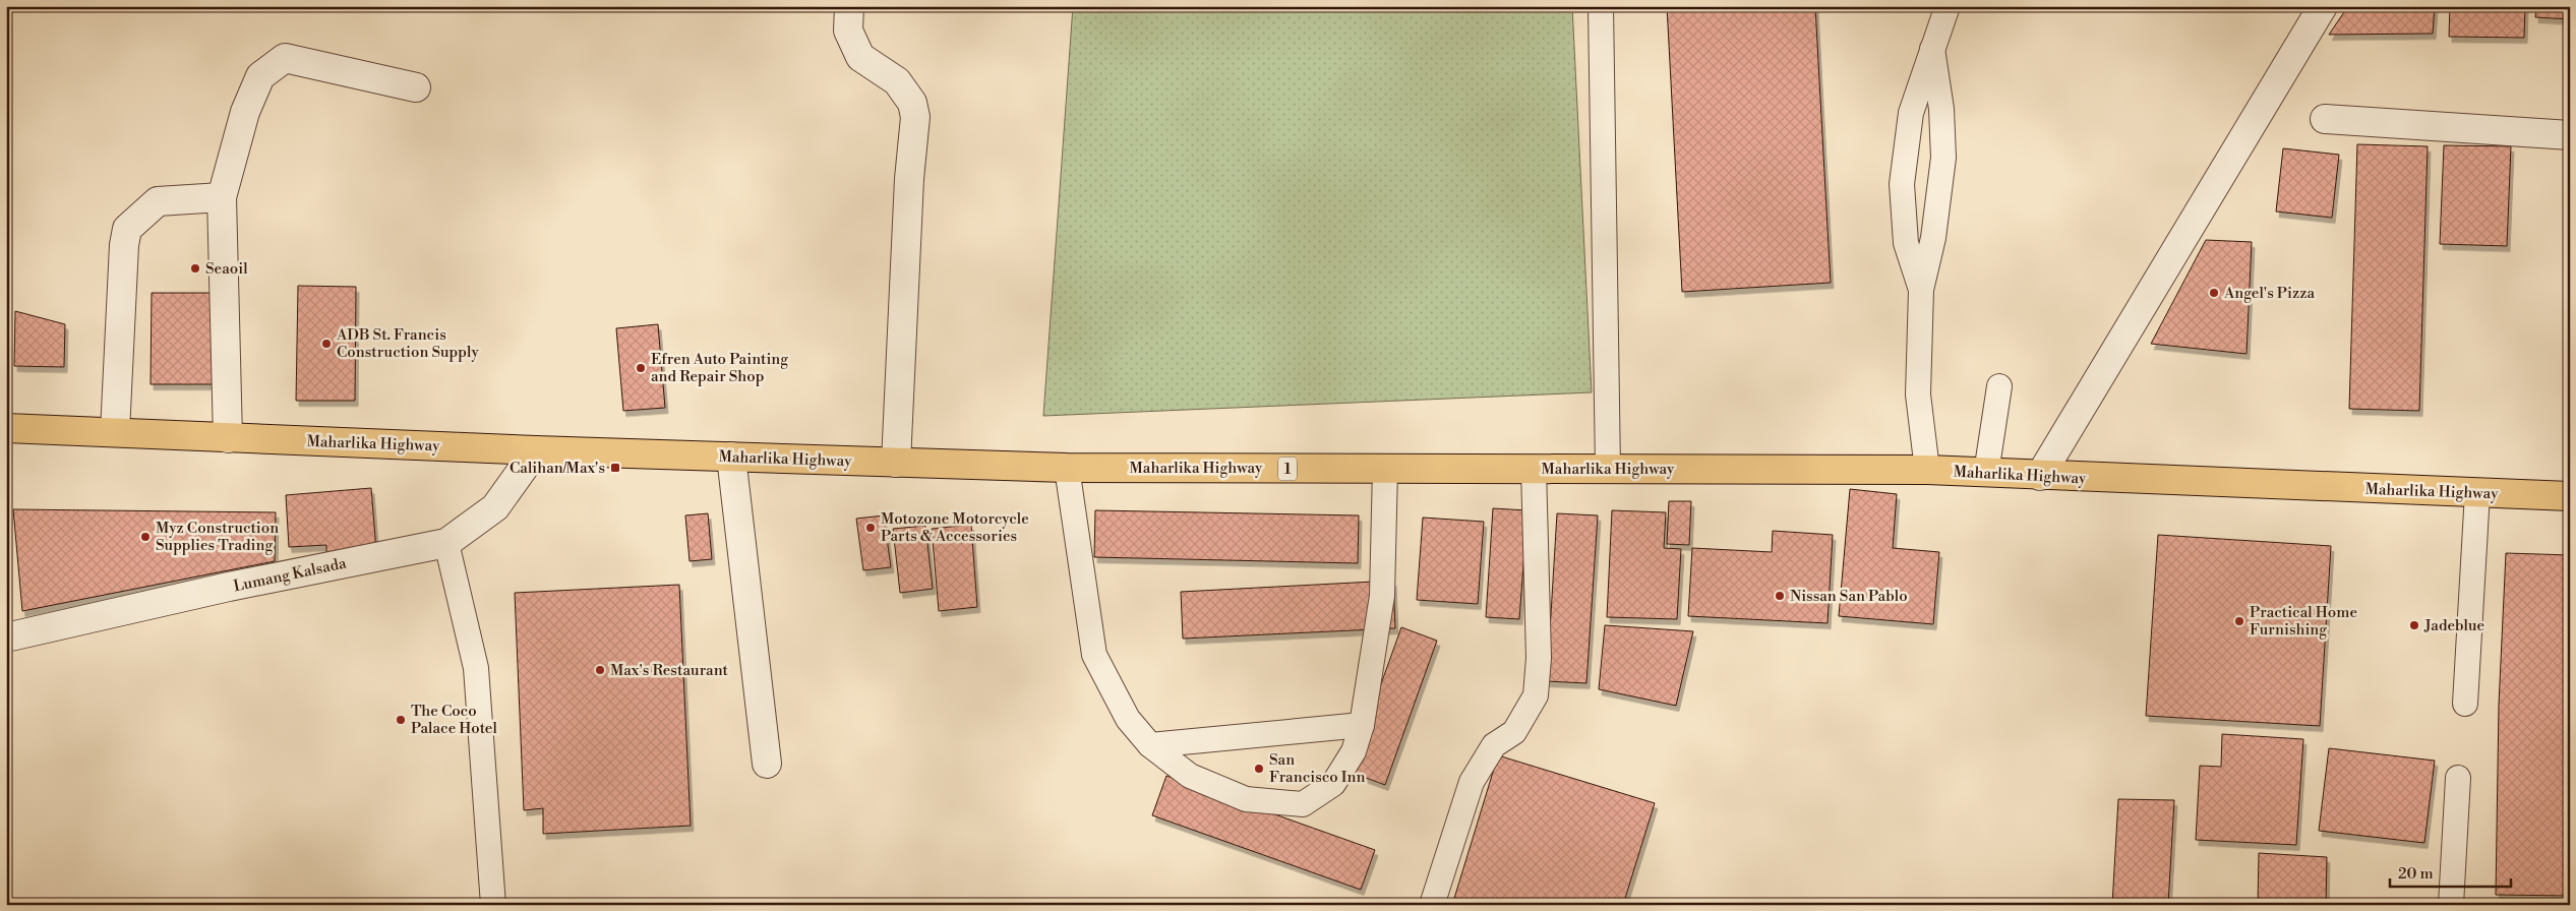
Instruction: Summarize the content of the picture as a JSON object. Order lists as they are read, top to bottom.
{
  "streets": {
    "main road": ["Maharlika Highway", "1"],
    "street": ["Lumang Kalsada"]
  },
  "crossings": [
    ["Maharlika Highway", "Lumang Kalsada"]
  ],
  "places": {
    "other": [
      "Seaoil",
      "Angel's Pizza",
      "ADB St. Francis Construction Supply",
      "Efren Auto Painting and Repair Shop",
      "Motozone Motorcycle Parts & Accessories",
      "Myz Construction Supplies Trading",
      "Nissan San Pablo",
      "Practical Home Furnishing",
      "Jadeblue",
      "Max's Restaurant",
      "The Coco Palace Hotel",
      "San Francisco Inn"
    ],
    "transit": ["Calihan/Max's"]
  },
  "scale_bar": "20 m"
}
